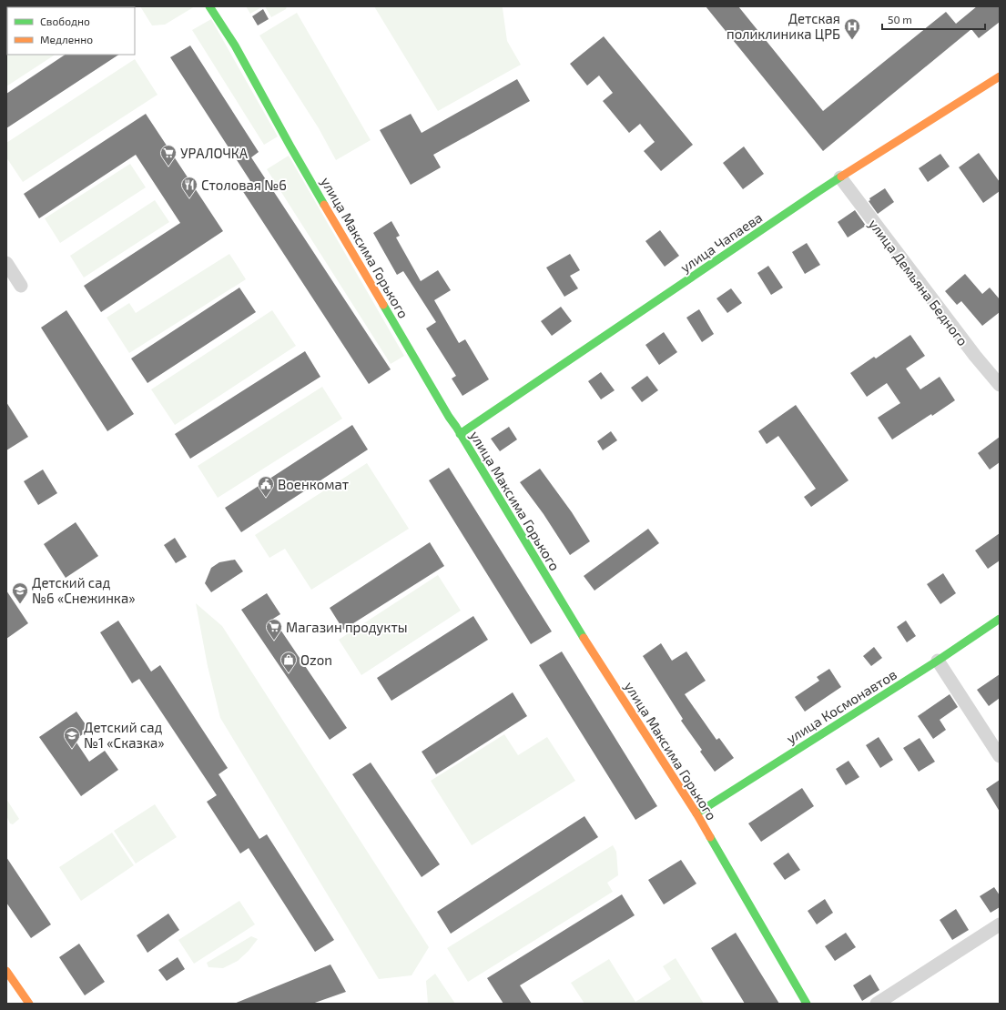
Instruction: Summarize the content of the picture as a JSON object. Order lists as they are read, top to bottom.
{
  "streets": {
    "street": [
      "улица Чапаева",
      "улица Максима Горького",
      "улица Демьяна Бедного",
      "улица Космонавтов"
    ]
  },
  "crossings": [
    ["улица Чапаева", "улица Максима Горького"],
    ["улица Чапаева", "улица Демьяна Бедного"],
    ["улица Максима Горького", "улица Космонавтов"]
  ],
  "places": {
    "hospital": ["Детская поликлиника ЦРБ"],
    "supermarket": ["УРАЛОЧКА", "Магазин продукты"],
    "restaurant": ["Столовая №6"],
    "public building": ["Военкомат"],
    "school or university": ["Детский сад №6 «Снежинка»", "Детский сад №1 «Сказка»"],
    "shop": ["Ozon"]
  },
  "legend": ["Свободно", "Медленно"],
  "scale_bar": "50 m"
}
